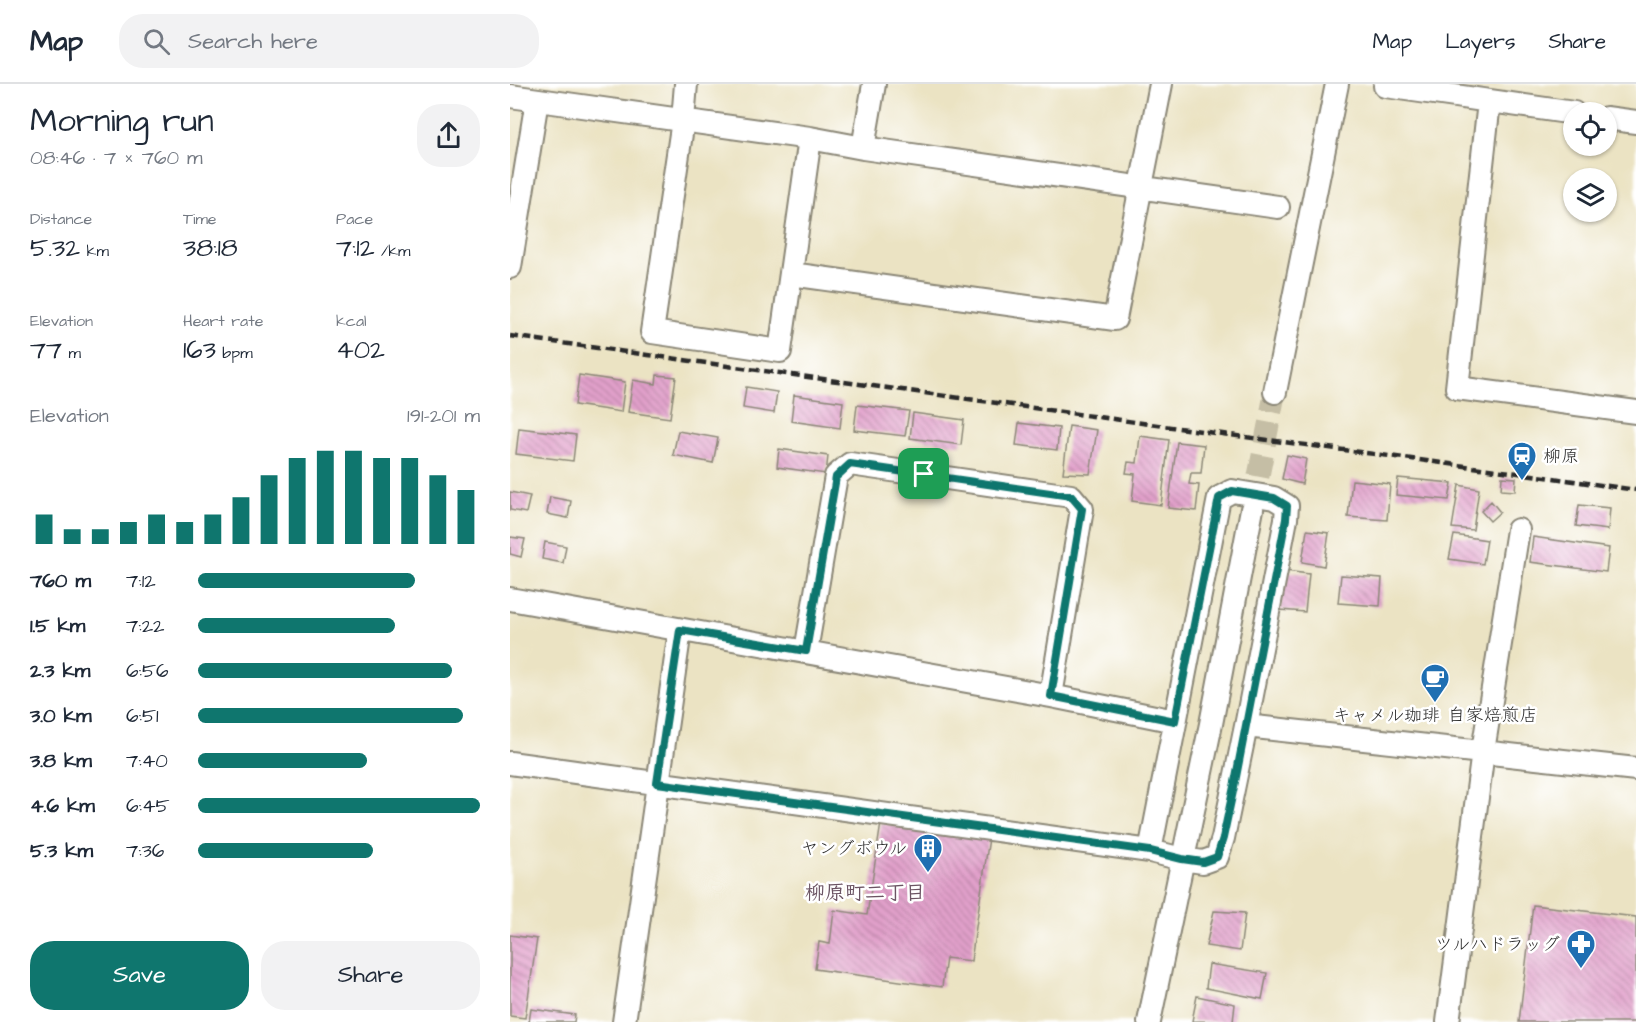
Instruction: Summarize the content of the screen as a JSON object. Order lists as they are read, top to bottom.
{
  "districts": ["柳原町二丁目"],
  "places": {
    "station": ["柳原"],
    "cafe": ["キャメル珈琲 自家焙煎店"],
    "building": ["ヤングボウル"],
    "pharmacy": ["ツルハドラッグ"]
  },
  "page": {
    "header": "Map",
    "search": "Search here",
    "nav": ["Map", "Layers", "Share"],
    "heading": ["Morning run", "08:46 · 7 × 760 m"],
    "stats": [
      ["Distance", "5.32 km"],
      ["Time", "38:18"],
      ["Pace", "7:12 /km"],
      ["Elevation", "77 m"],
      ["Heart rate", "163 bpm"],
      ["kcal", "402"]
    ],
    "chart": ["Elevation", "191–201 m"],
    "list": [
      {
        "name": "760 m",
        "note": "7:12"
      },
      {
        "name": "1.5 km",
        "note": "7:22"
      },
      {
        "name": "2.3 km",
        "note": "6:56"
      },
      {
        "name": "3.0 km",
        "note": "6:51"
      },
      {
        "name": "3.8 km",
        "note": "7:40"
      },
      {
        "name": "4.6 km",
        "note": "6:45"
      },
      {
        "name": "5.3 km",
        "note": "7:36"
      }
    ],
    "buttons": ["Save", "Share"]
  }
}
